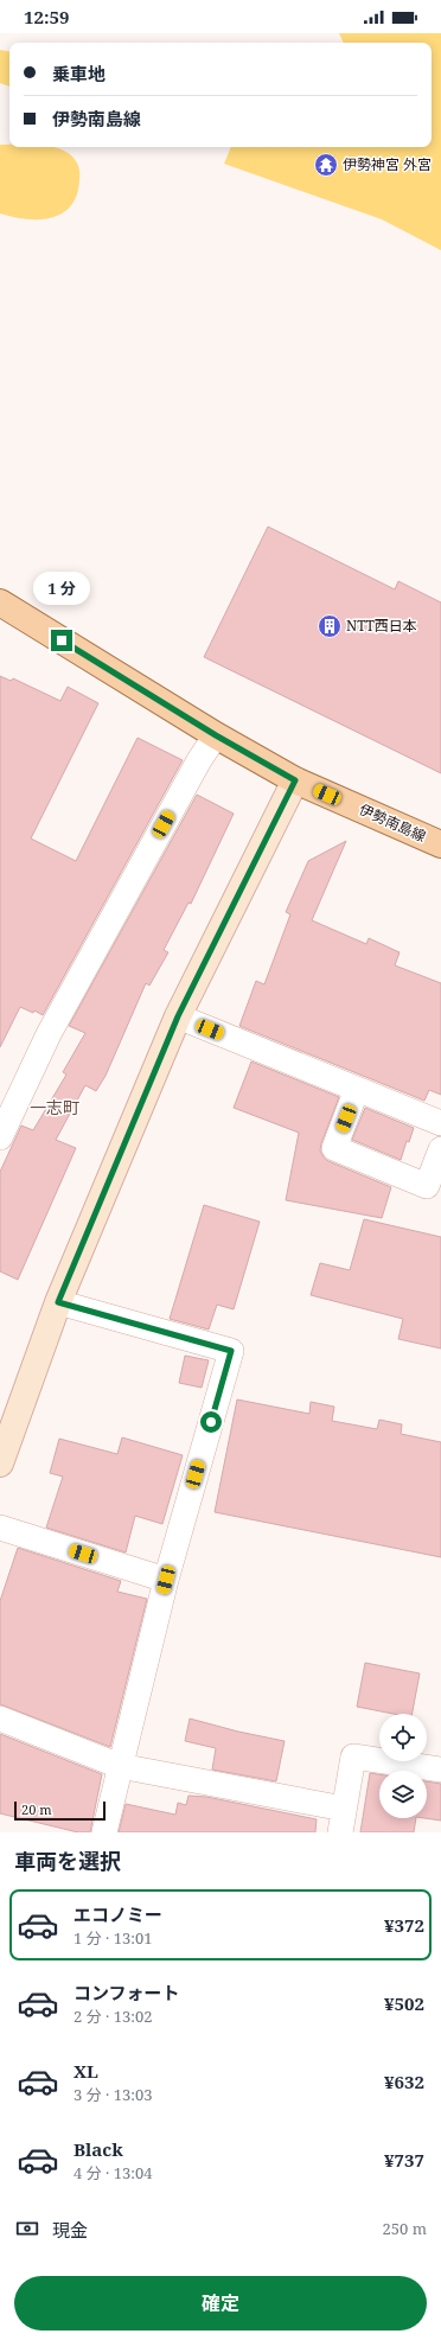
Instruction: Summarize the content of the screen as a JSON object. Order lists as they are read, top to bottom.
{
  "streets": {
    "main road": ["伊勢南島線"]
  },
  "districts": ["一志町"],
  "places": {
    "temple": ["伊勢神宮 外宮"],
    "building": ["NTT西日本"]
  },
  "scale_bar": "20 m",
  "page": {
    "status": "12:59",
    "banner": ["乗車地", "伊勢南島線"],
    "bubble": "1 分",
    "scale": "20 m",
    "heading": "車両を選択",
    "list": [
      {
        "name": "エコノミー",
        "note": "1 分 · 13:01",
        "value": "¥372"
      },
      {
        "name": "コンフォート",
        "note": "2 分 · 13:02",
        "value": "¥502"
      },
      {
        "name": "XL",
        "note": "3 分 · 13:03",
        "value": "¥632"
      },
      {
        "name": "Black",
        "note": "4 分 · 13:04",
        "value": "¥737"
      }
    ],
    "pay": ["現金", "250 m"],
    "buttons": "確定"
  }
}
